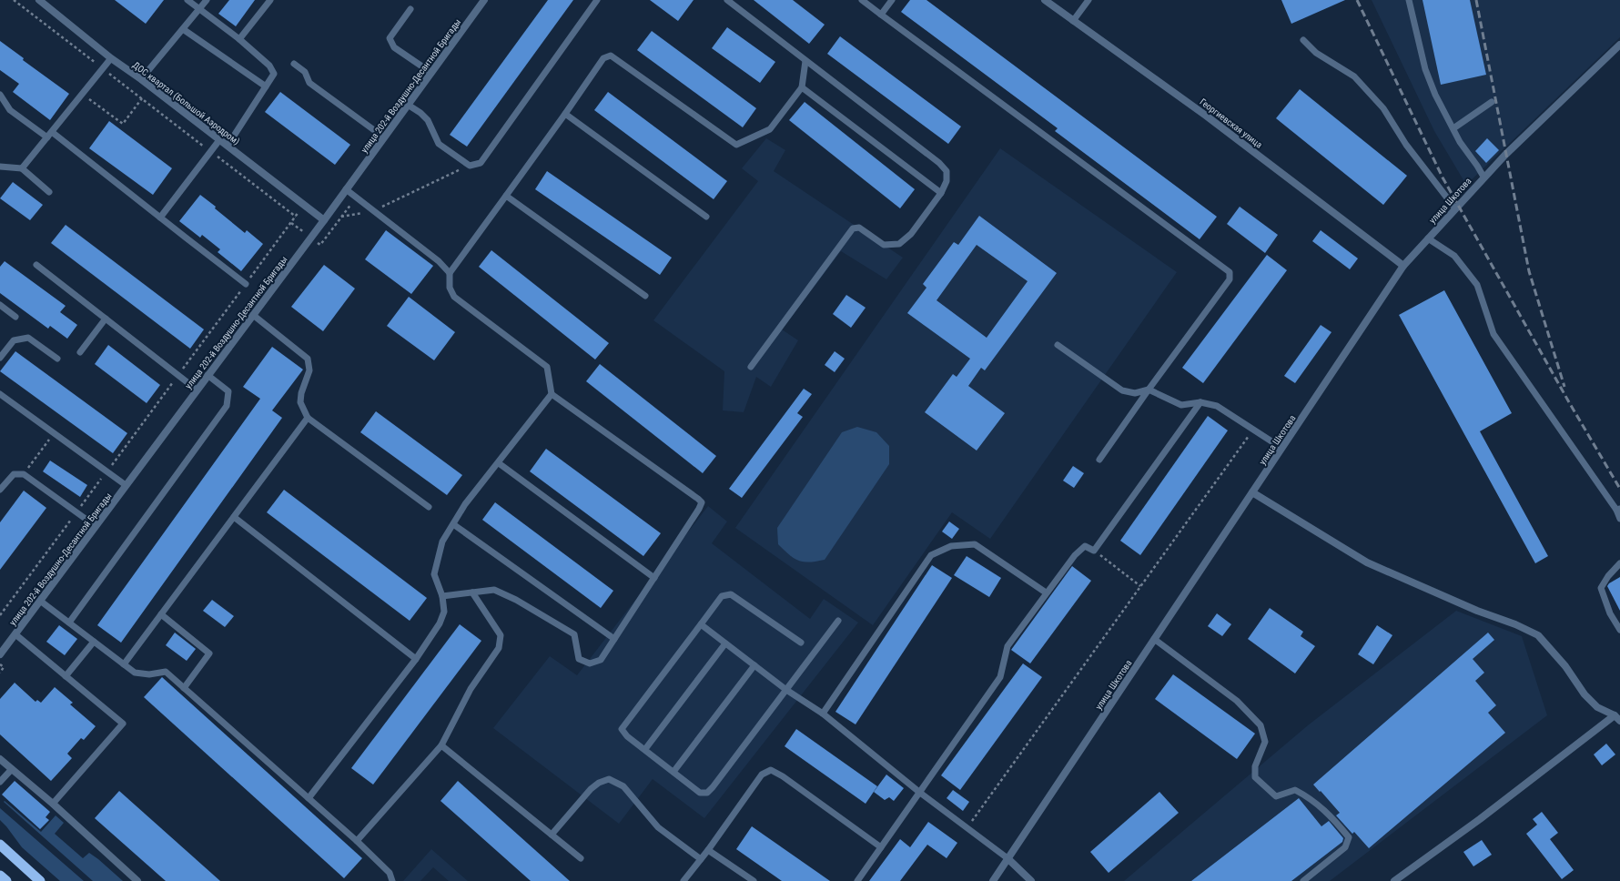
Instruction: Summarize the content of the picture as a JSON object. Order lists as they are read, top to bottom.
{
  "streets": {
    "street": [
      "улица 202-й Воздушно-Десантной Бригады",
      "ДОС квартал (Большой Аэродром)",
      "Георгиевская улица",
      "улица Шкотова"
    ]
  },
  "crossings": [
    ["улица 202-й Воздушно-Десантной Бригады", "ДОС квартал (Большой Аэродром)"],
    ["Георгиевская улица", "улица Шкотова"]
  ]
}
